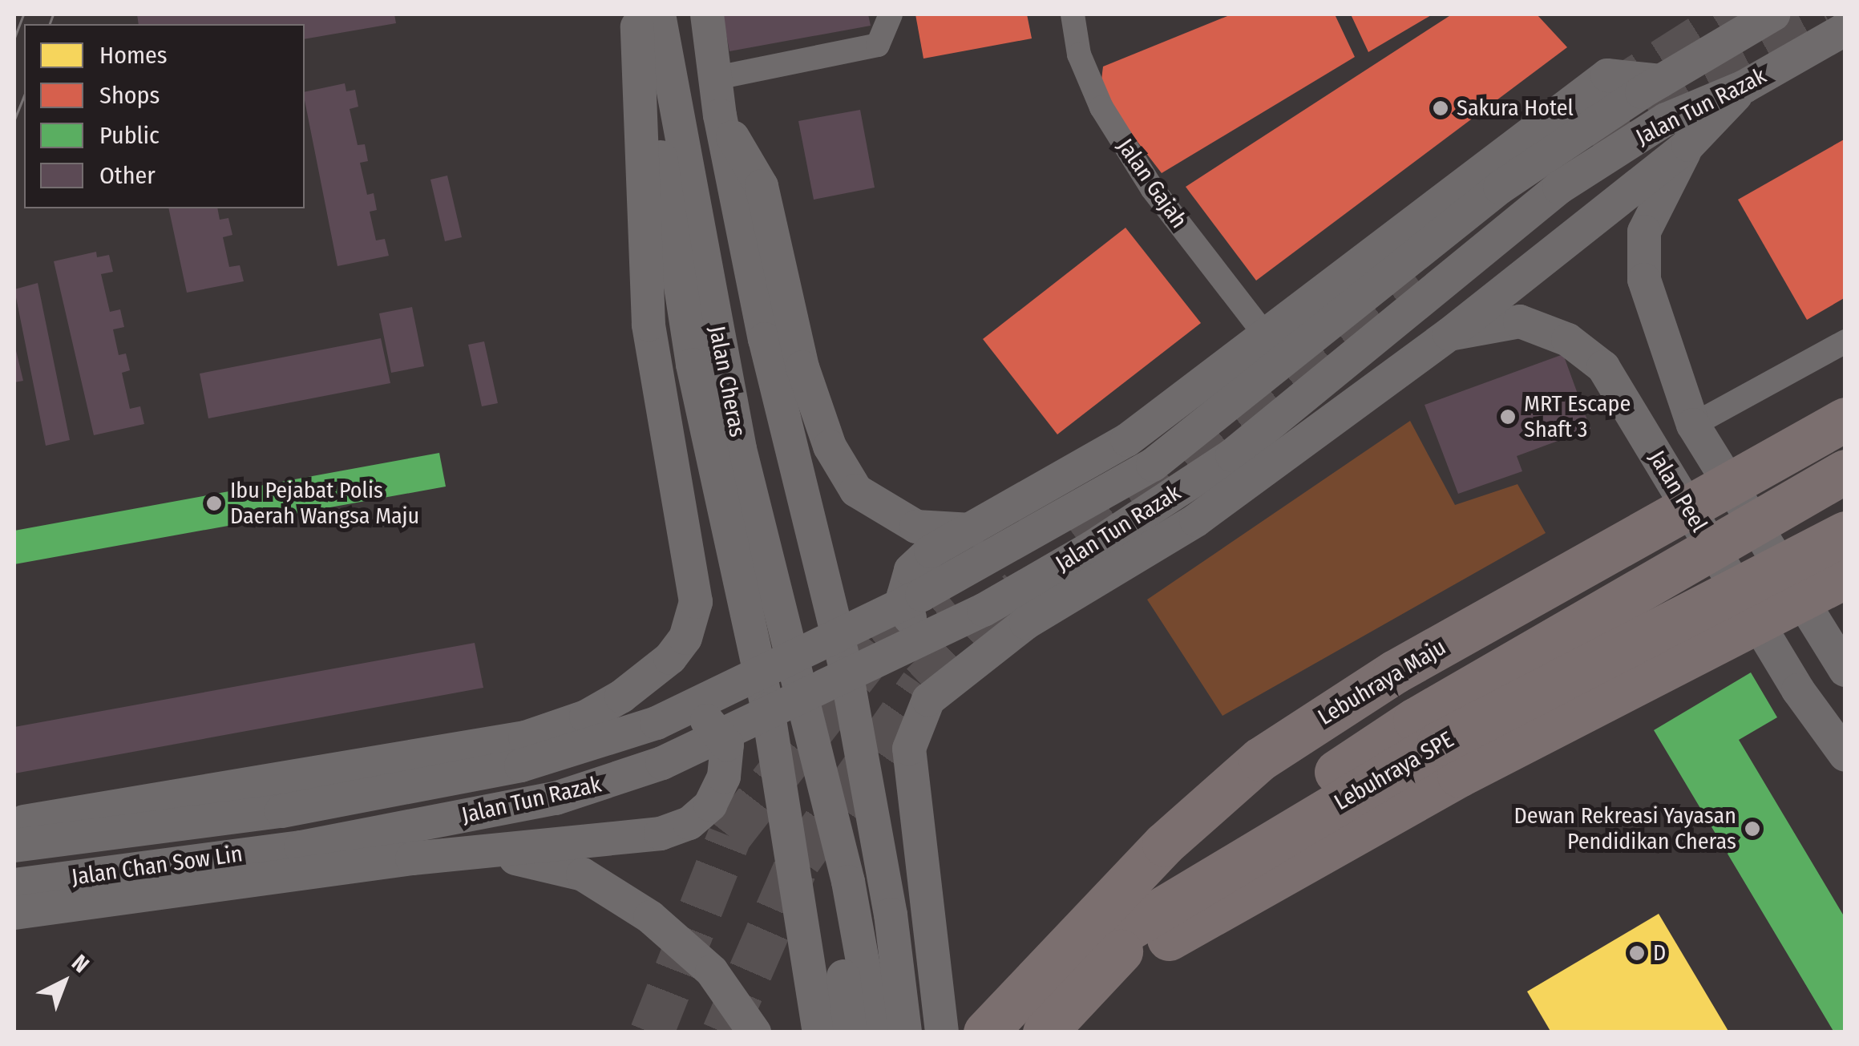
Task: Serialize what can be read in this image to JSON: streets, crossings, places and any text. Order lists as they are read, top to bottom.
{
  "streets": {
    "highway": ["Lebuhraya Maju", "Lebuhraya SPE"],
    "street": [
      "Jalan Tun Razak",
      "Jalan Gajah",
      "Jalan Cheras",
      "Jalan Peel",
      "Jalan Chan Sow Lin"
    ]
  },
  "crossings": [
    ["Jalan Tun Razak", "Jalan Chan Sow Lin"]
  ],
  "places": [
    "Sakura Hotel",
    "MRT Escape Shaft 3",
    "Ibu Pejabat Polis Daerah Wangsa Maju",
    "Dewan Rekreasi Yayasan Pendidikan Cheras",
    "D"
  ],
  "legend": [
    "Homes",
    "Shops",
    "Public",
    "Other"
  ],
  "north": "top right"
}
